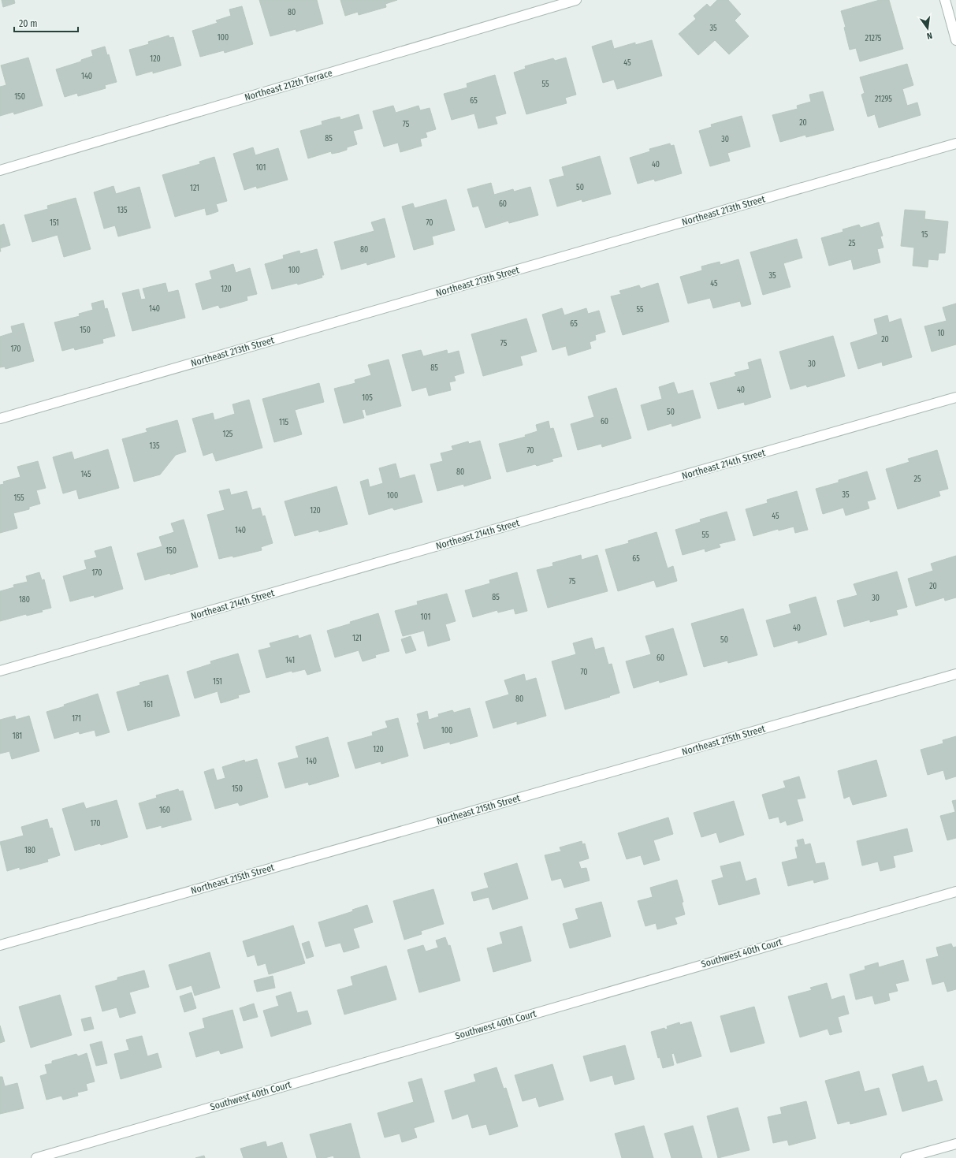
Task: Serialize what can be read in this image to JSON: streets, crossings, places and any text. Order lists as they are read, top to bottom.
{
  "streets": {
    "street": [
      "Northeast 212th Terrace",
      "Northeast 213th Street",
      "Northeast 214th Street",
      "Northeast 215th Street",
      "Southwest 40th Court"
    ]
  },
  "house_numbers": [
    "80",
    "35",
    "100",
    "21275",
    "120",
    "45",
    "140",
    "55",
    "150",
    "21295",
    "65",
    "20",
    "75",
    "85",
    "30",
    "40",
    "101",
    "50",
    "121",
    "60",
    "135",
    "151",
    "70",
    "15",
    "25",
    "80",
    "100",
    "35",
    "45",
    "120",
    "140",
    "55",
    "65",
    "150",
    "10",
    "20",
    "75",
    "170",
    "30",
    "85",
    "40",
    "105",
    "50",
    "60",
    "115",
    "125",
    "135",
    "70",
    "80",
    "145",
    "25",
    "35",
    "100",
    "155",
    "120",
    "45",
    "140",
    "55",
    "150",
    "65",
    "170",
    "75",
    "20",
    "85",
    "30",
    "180",
    "101",
    "40",
    "121",
    "50",
    "60",
    "141",
    "70",
    "151",
    "80",
    "161",
    "171",
    "100",
    "181",
    "120",
    "140",
    "150",
    "160",
    "170",
    "180"
  ],
  "scale_bar": "20 m",
  "north": "bottom"
}
